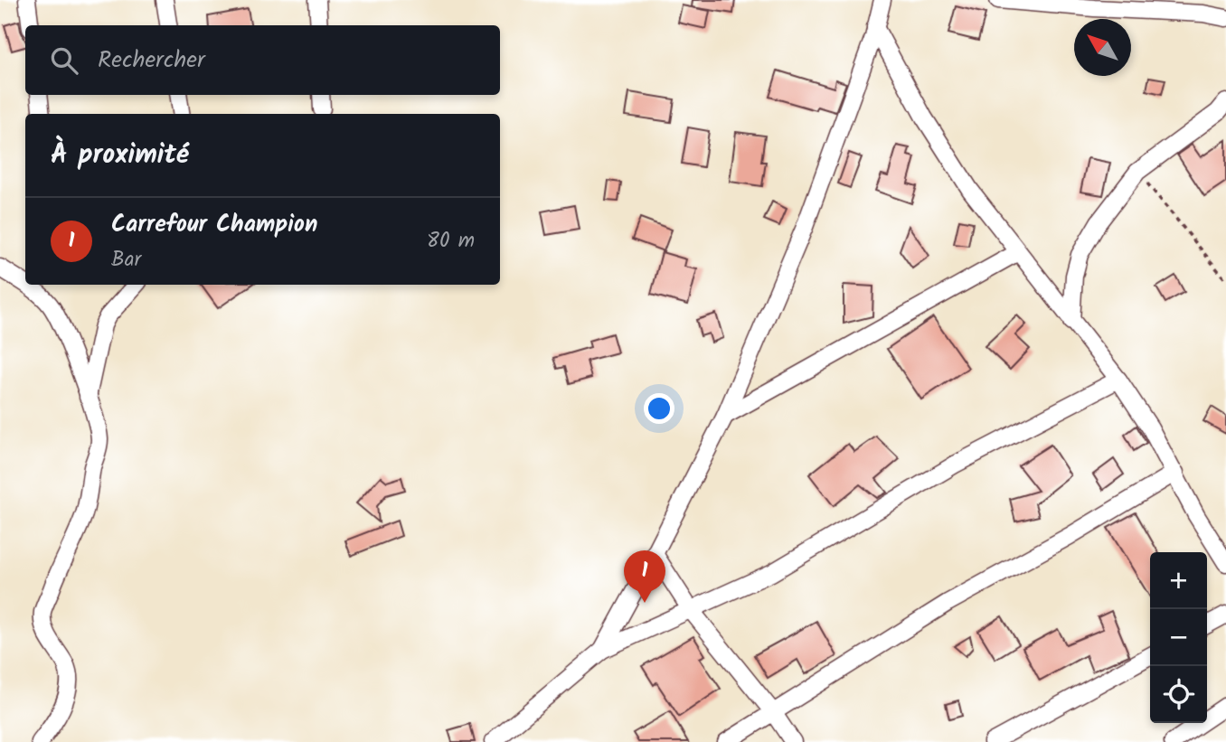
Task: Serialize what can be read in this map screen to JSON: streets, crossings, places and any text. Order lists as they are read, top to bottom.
{
  "north": "top left",
  "page": {
    "search": "Rechercher",
    "heading": "À proximité",
    "list": [
      {
        "mark": "1",
        "name": "Carrefour Champion",
        "note": "Bar",
        "value": "80 m"
      }
    ],
    "pins": "1",
    "map_buttons": ["+", "−"]
  }
}
